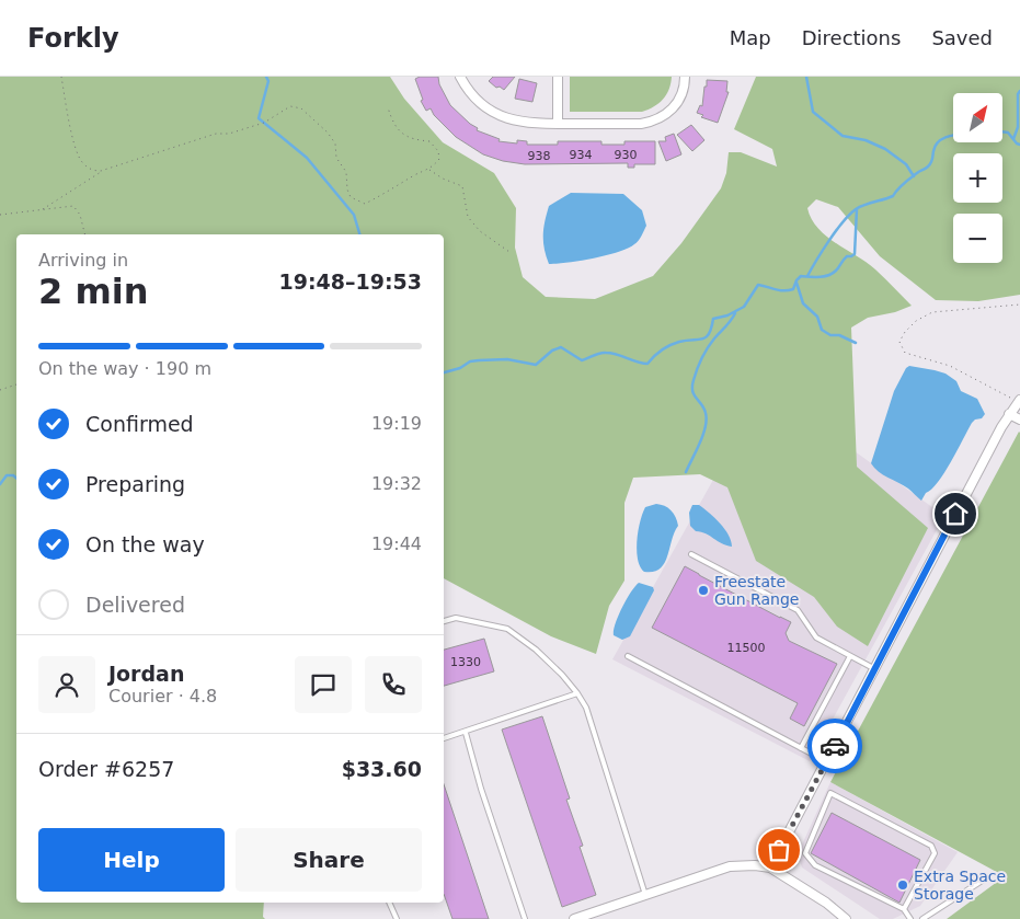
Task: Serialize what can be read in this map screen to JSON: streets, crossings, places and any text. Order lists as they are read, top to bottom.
{
  "places": ["Freestate Gun Range", "Extra Space Storage"],
  "house_numbers": [
    "934",
    "930",
    "938",
    "11500",
    "1330"
  ],
  "north": "top right",
  "page": {
    "header": "Forkly",
    "nav": ["Map", "Directions", "Saved"],
    "map_buttons": ["+", "−"],
    "heading": ["2 min", "Arriving in", "19:48–19:53"],
    "panel": [
      "Jordan",
      "Courier · 4.8",
      "Order #6257",
      "$33.60"
    ],
    "bar": "On the way · 190 m",
    "list": [
      ["Confirmed", "19:19"],
      ["Preparing", "19:32"],
      ["On the way", "19:44"],
      "Delivered"
    ],
    "buttons": ["Help", "Share"]
  }
}
